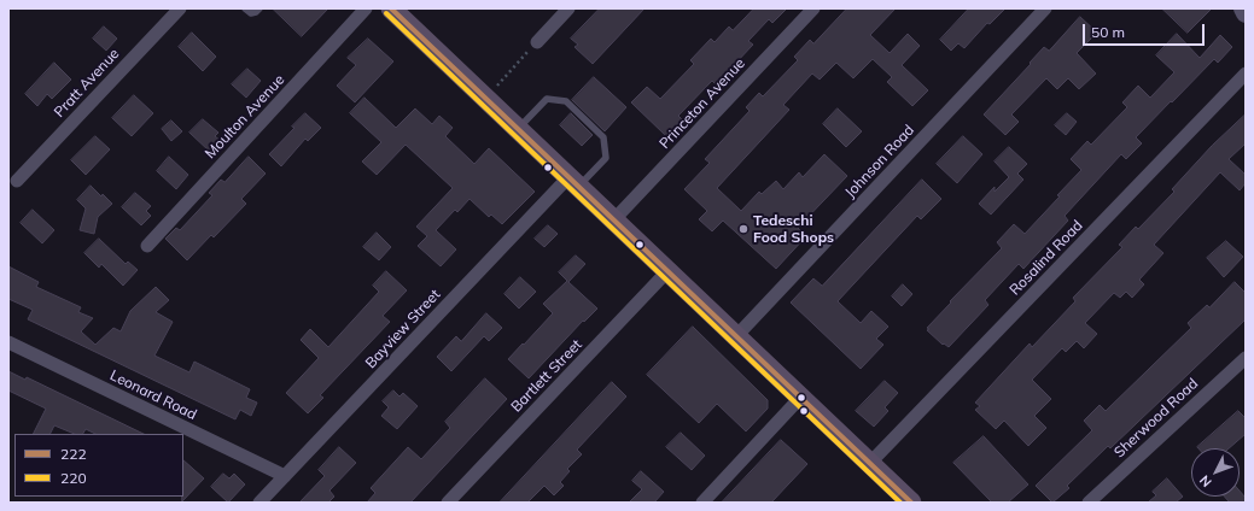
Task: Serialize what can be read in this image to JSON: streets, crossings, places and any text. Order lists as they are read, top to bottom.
{
  "streets": {
    "street": [
      "Pratt Avenue",
      "Princeton Avenue",
      "Moulton Avenue",
      "Johnson Road",
      "Rosalind Road",
      "Bayview Street",
      "Bartlett Street",
      "Leonard Road",
      "Sherwood Road"
    ]
  },
  "crossings": [
    ["Bayview Street", "Leonard Road"]
  ],
  "places": ["Tedeschi Food Shops"],
  "lines": ["transit line 222", "transit line 220"],
  "legend": ["222", "220"],
  "scale_bar": "50 m",
  "north": "bottom left"
}
